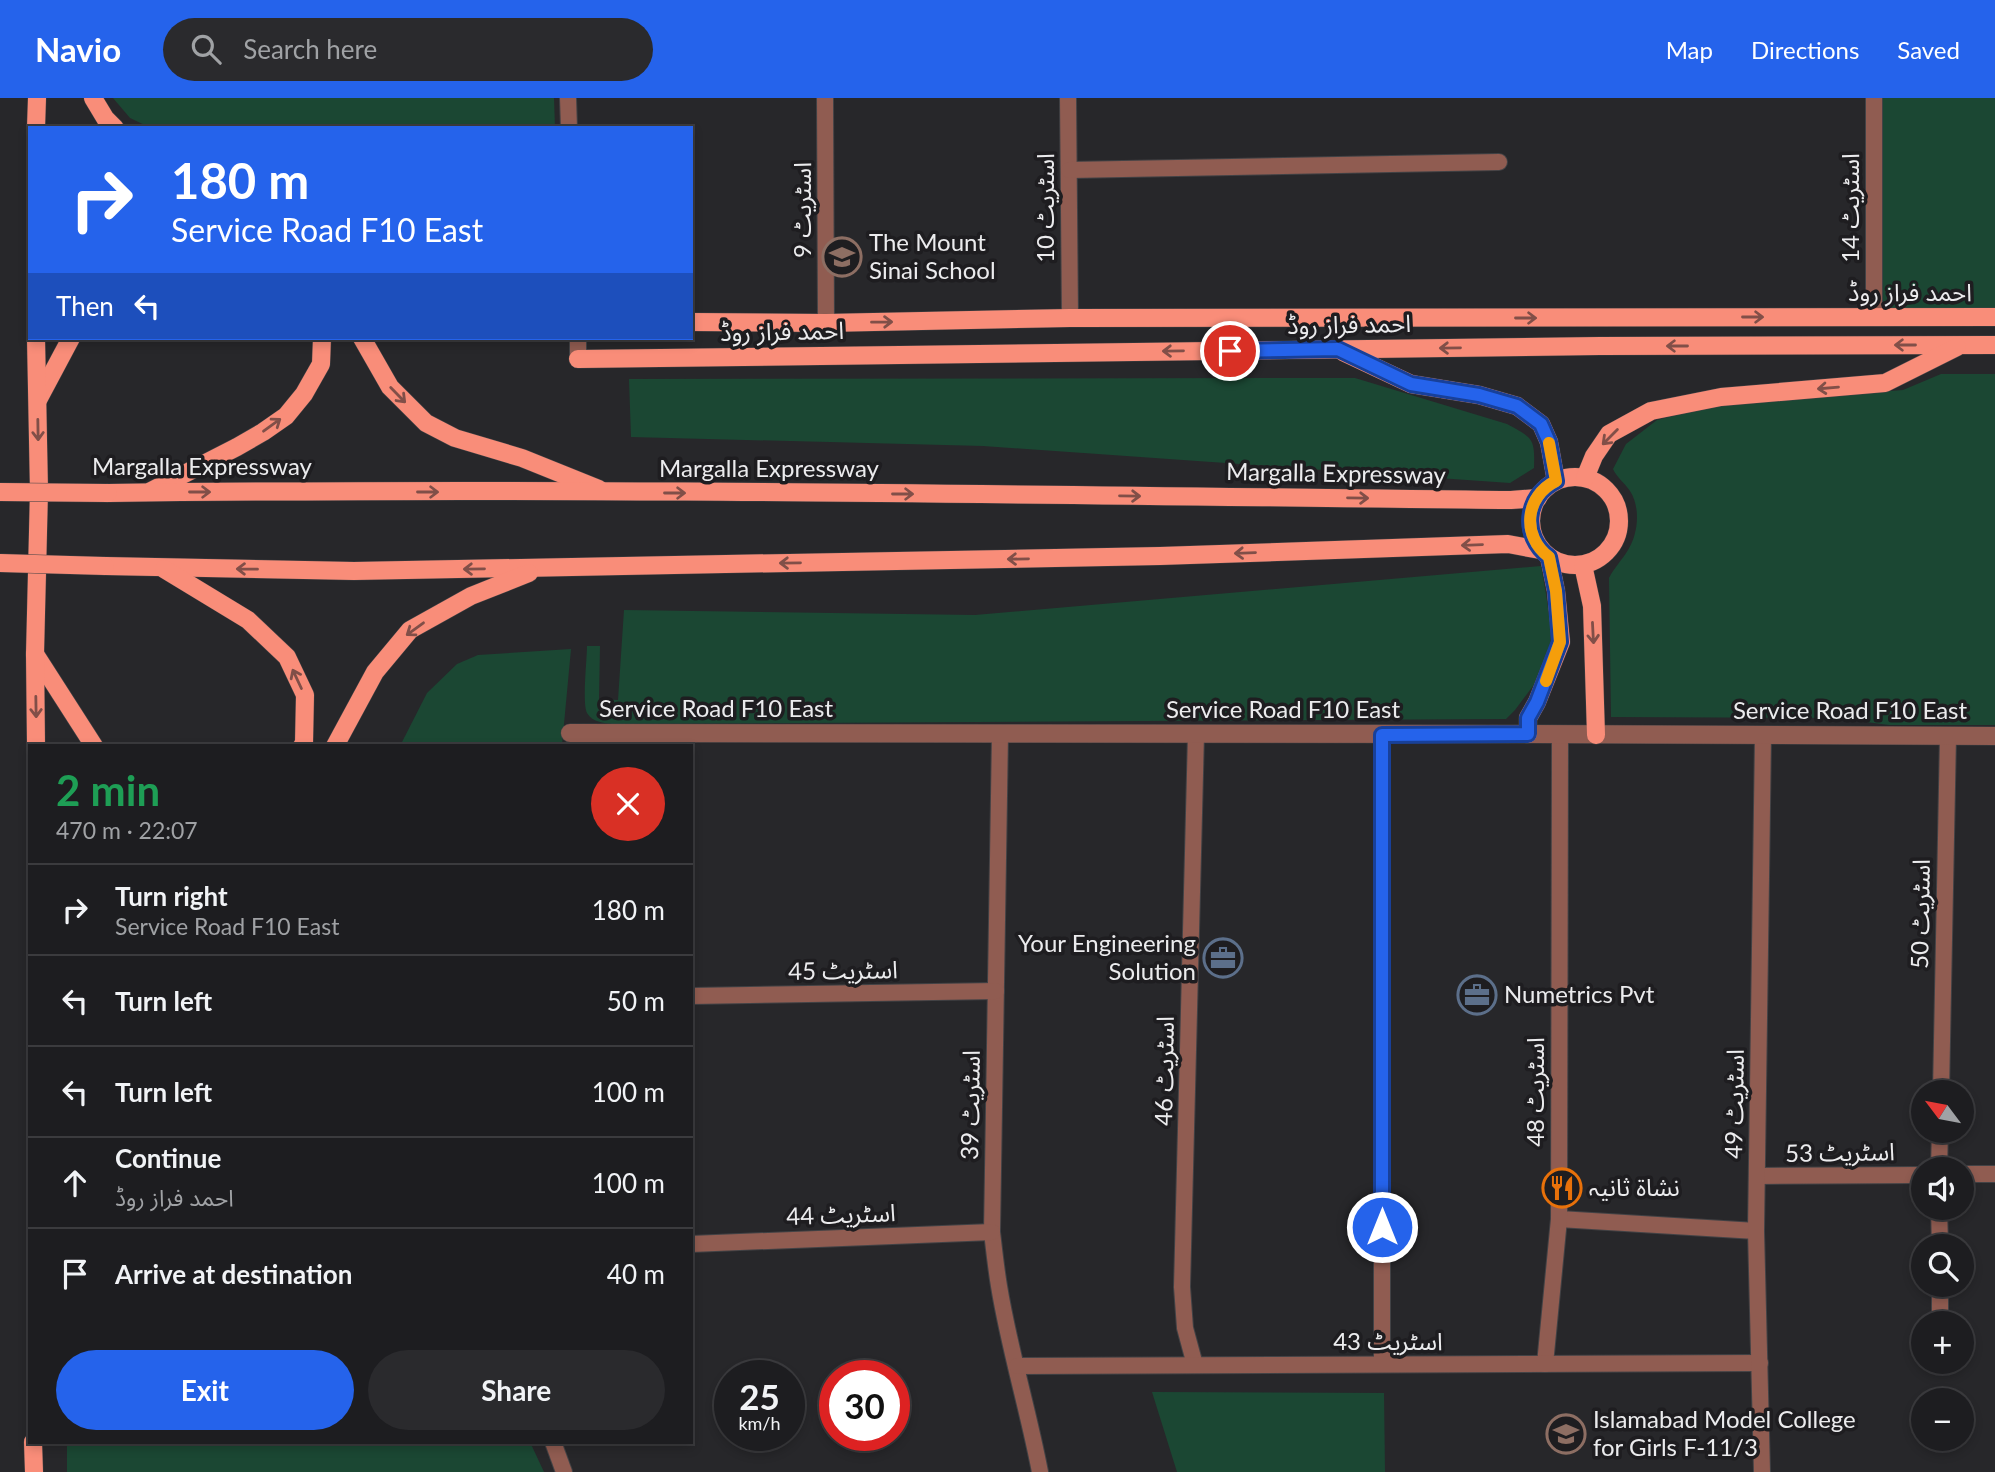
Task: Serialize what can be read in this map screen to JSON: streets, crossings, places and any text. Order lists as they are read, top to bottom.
{
  "streets": {
    "main road": ["احمد فراز روڈ", "Margalla Expressway"],
    "street": [
      "اسٹریٹ 10",
      "اسٹریٹ 14",
      "اسٹریٹ 9",
      "Service Road F10 East",
      "اسٹریٹ 50",
      "اسٹریٹ 45",
      "اسٹریٹ 46",
      "اسٹریٹ 48",
      "اسٹریٹ 49",
      "اسٹریٹ 39",
      "اسٹریٹ 53",
      "اسٹریٹ 44",
      "اسٹریٹ 43"
    ]
  },
  "crossings": [
    ["اسٹریٹ 10", "احمد فراز روڈ"],
    ["اسٹریٹ 14", "احمد فراز روڈ"],
    ["اسٹریٹ 9", "احمد فراز روڈ"],
    ["Service Road F10 East", "اسٹریٹ 50"],
    ["Service Road F10 East", "اسٹریٹ 46"],
    ["Service Road F10 East", "اسٹریٹ 48"],
    ["Service Road F10 East", "اسٹریٹ 49"],
    ["Service Road F10 East", "اسٹریٹ 39"],
    ["اسٹریٹ 45", "اسٹریٹ 39"],
    ["اسٹریٹ 46", "اسٹریٹ 43"],
    ["اسٹریٹ 48", "اسٹریٹ 43"],
    ["اسٹریٹ 49", "اسٹریٹ 53"],
    ["اسٹریٹ 49", "اسٹریٹ 43"],
    ["اسٹریٹ 39", "اسٹریٹ 44"],
    ["اسٹریٹ 39", "اسٹریٹ 43"]
  ],
  "places": {
    "school or university": ["The Mount Sinai School", "Islamabad Model College for Girls F-11/3"],
    "office": ["Your Engineering Solution", "Numetrics Pvt"],
    "restaurant": ["نشاۃ ثانیہ"]
  },
  "north": "top left",
  "page": {
    "header": "Navio",
    "search": "Search here",
    "nav": ["Map", "Directions", "Saved"],
    "turn": ["180 m", "Service Road F10 East"],
    "then": "Then",
    "heading": ["2 min", "470 m · 22:07"],
    "list": [
      {
        "name": "Turn right",
        "note": "Service Road F10 East",
        "value": "180 m"
      },
      {
        "name": "Turn left",
        "value": "50 m"
      },
      {
        "name": "Turn left",
        "value": "100 m"
      },
      {
        "name": "Continue",
        "note": "احمد فراز روڈ",
        "value": "100 m"
      },
      {
        "name": "Arrive at destination",
        "value": "40 m"
      }
    ],
    "map_buttons": ["+", "−"],
    "buttons": ["Exit", "Share"],
    "speed": "25 km/h",
    "limit": "30"
  }
}
